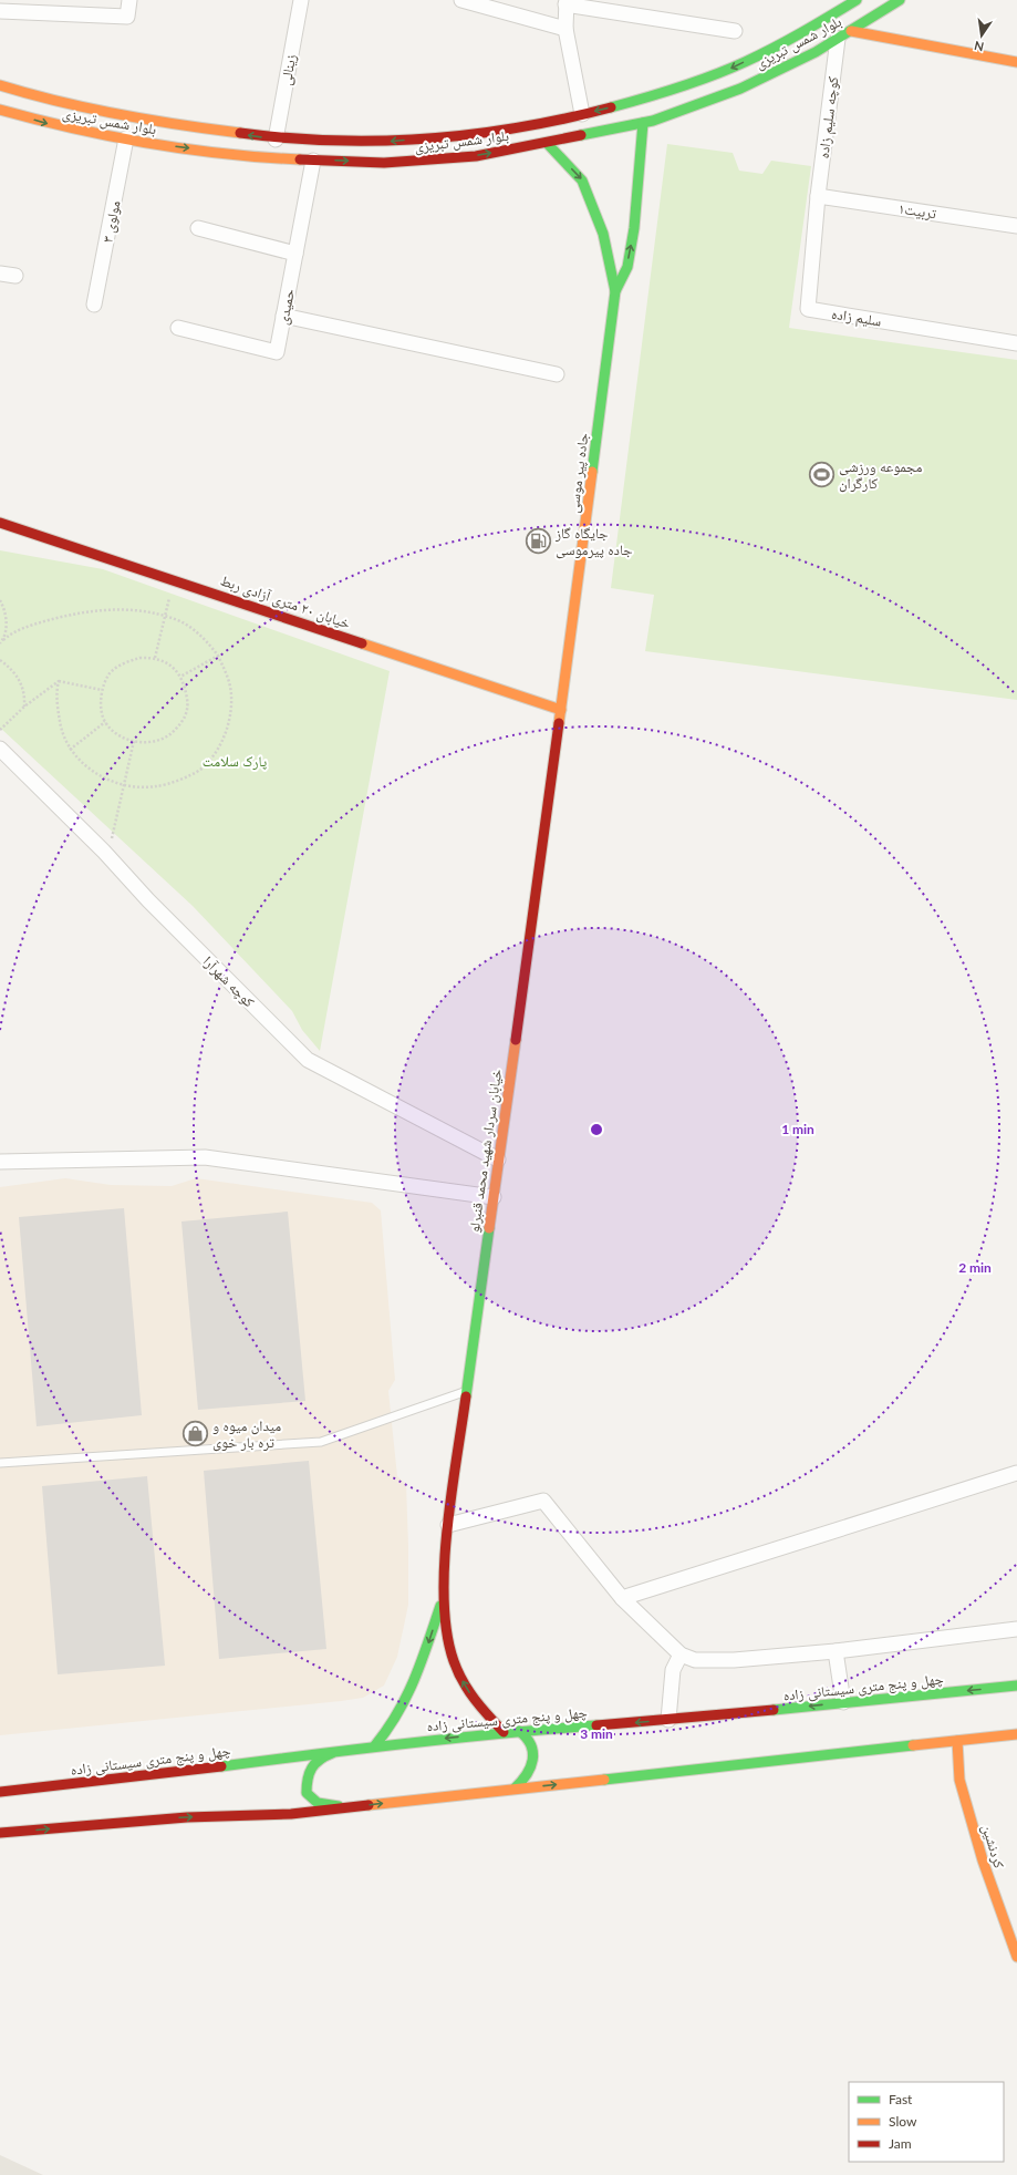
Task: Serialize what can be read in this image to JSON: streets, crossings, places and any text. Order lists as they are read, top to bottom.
{
  "streets": {
    "main road": [
      "بلوار شمس تبریزی",
      "جاده پیر موسی",
      "خیابان ۲۰ متری آزادی ربط",
      "خیابان سردار شهید محمد قنبرلو",
      "چهل و پنج متری سیستانی زاده",
      "کردنشین"
    ],
    "street": [
      "زینالی",
      "کوچه سلیم زاده",
      "تربیت۱",
      "مولوی ۳",
      "حمیدی",
      "سلیم زاده",
      "کوچه شهرآرا"
    ]
  },
  "crossings": [
    ["بلوار شمس تبریزی", "زینالی"],
    ["بلوار شمس تبریزی", "کوچه سلیم زاده"],
    ["بلوار شمس تبریزی", "مولوی ۳"],
    ["بلوار شمس تبریزی", "حمیدی"],
    ["کوچه سلیم زاده", "تربیت۱"],
    ["کوچه سلیم زاده", "سلیم زاده"],
    ["تربیت۱", "سلیم زاده"],
    ["جاده پیر موسی", "خیابان ۲۰ متری آزادی ربط"],
    ["جاده پیر موسی", "خیابان سردار شهید محمد قنبرلو"],
    ["خیابان ۲۰ متری آزادی ربط", "خیابان سردار شهید محمد قنبرلو"],
    ["کوچه شهرآرا", "خیابان سردار شهید محمد قنبرلو"]
  ],
  "parks": ["پارک سلامت"],
  "places": {
    "sports": ["مجموعه ورزشی کارگران"],
    "fuel station": ["جایگاه گاز جاده پیرموسی"],
    "shop": ["میدان میوه و تره بار خوی"]
  },
  "legend": ["Fast", "Slow", "Jam"],
  "north": "bottom",
  "rings": ["1 min", "2 min", "3 min"]
}
